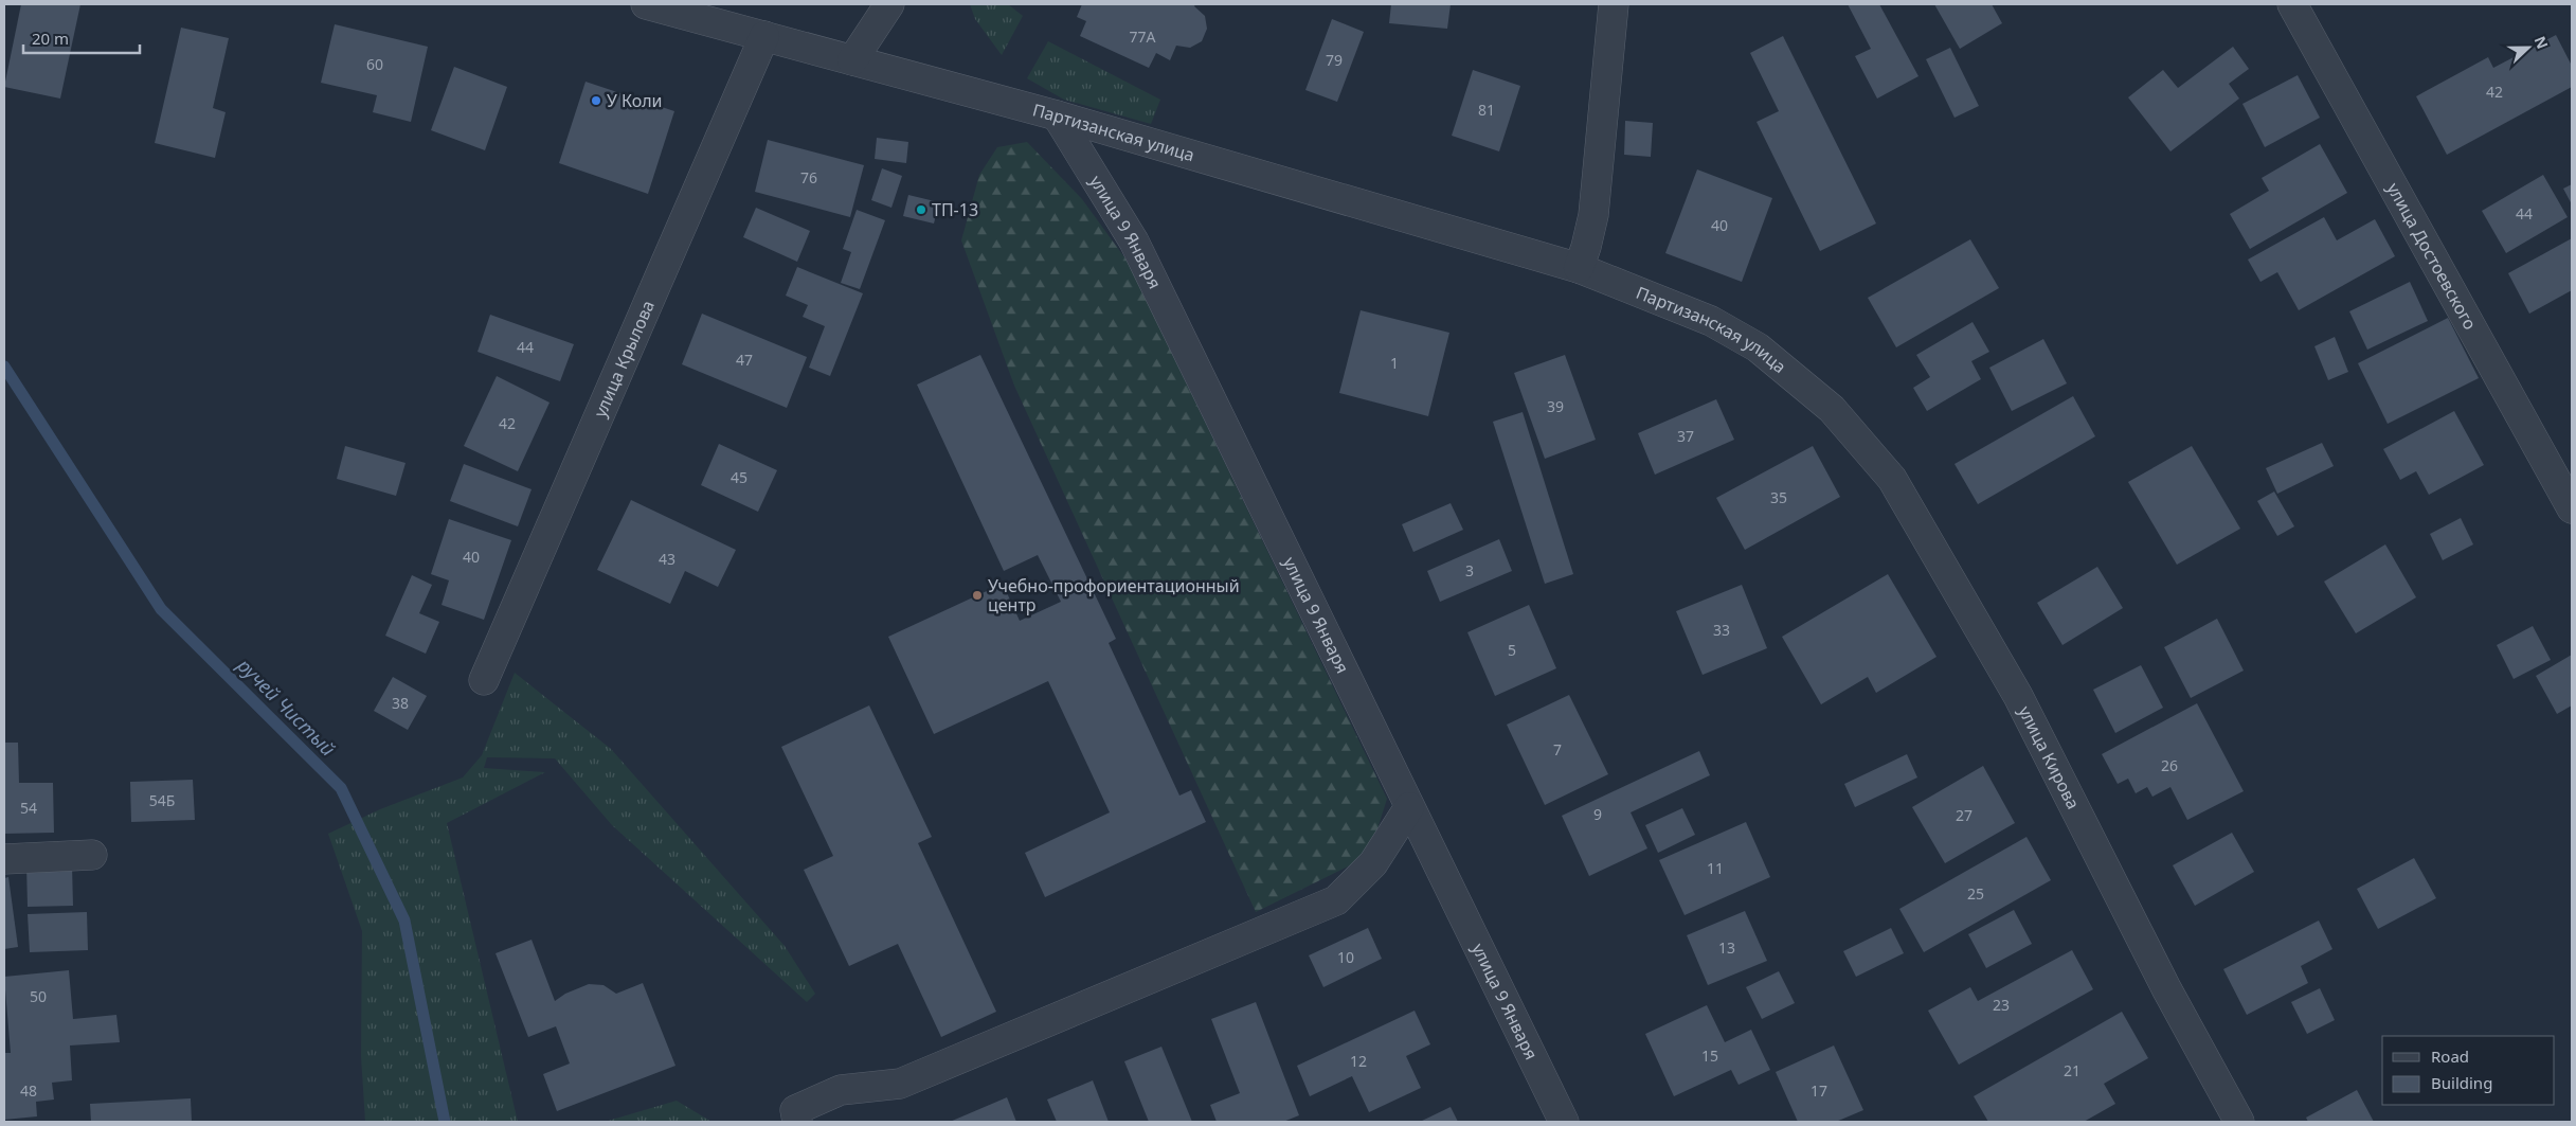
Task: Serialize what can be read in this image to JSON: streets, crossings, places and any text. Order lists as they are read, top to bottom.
{
  "streets": {
    "street": [
      "Партизанская улица",
      "улица 9 Января",
      "улица Достоевского",
      "улица Крылова",
      "улица Кирова"
    ]
  },
  "crossings": [
    ["Партизанская улица", "улица 9 Января"],
    ["Партизанская улица", "улица Крылова"],
    ["Партизанская улица", "улица Кирова"]
  ],
  "water": ["ручей Чистый"],
  "places": ["У Коли", "ТП-13", "Учебно-профориентационный центр"],
  "house_numbers": [
    "77А",
    "79",
    "60",
    "42",
    "81",
    "76",
    "44",
    "40",
    "44",
    "47",
    "1",
    "39",
    "42",
    "37",
    "45",
    "35",
    "40",
    "43",
    "3",
    "33",
    "5",
    "38",
    "7",
    "26",
    "54Б",
    "54",
    "9",
    "27",
    "11",
    "25",
    "13",
    "10",
    "50",
    "23",
    "15",
    "12",
    "21",
    "48",
    "17"
  ],
  "legend": ["Road", "Building"],
  "scale_bar": "20 m",
  "north": "right"
}
